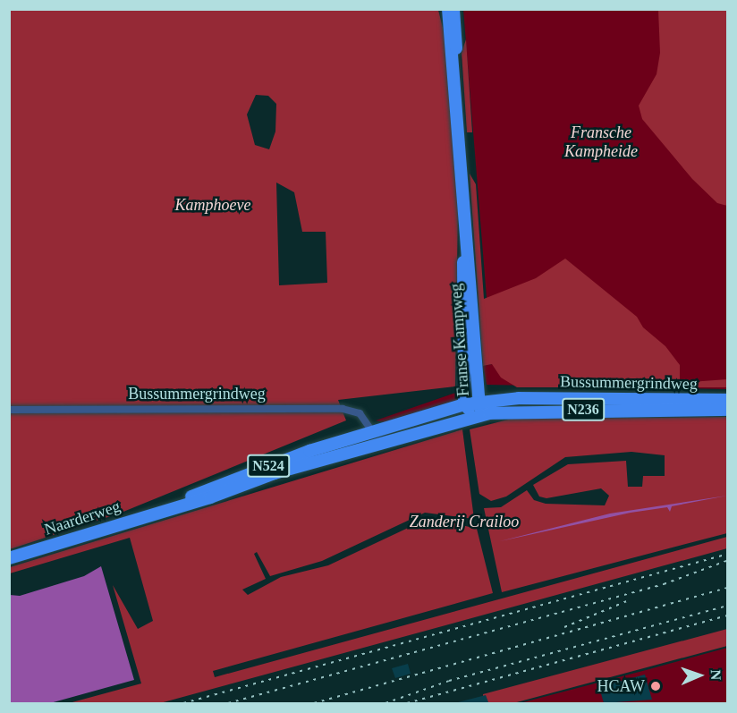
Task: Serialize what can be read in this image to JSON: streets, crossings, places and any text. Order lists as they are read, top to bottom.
{
  "streets": {
    "main road": [
      "Franse Kampweg",
      "Bussummergrindweg",
      "N236",
      "N524",
      "Naarderweg"
    ]
  },
  "crossings": [
    ["Franse Kampweg", "Bussummergrindweg"],
    ["Bussummergrindweg", "Naarderweg"]
  ],
  "parks": ["Fransche Kampheide", "Kamphoeve", "Zanderij Crailoo"],
  "places": ["HCAW"],
  "north": "right"
}
